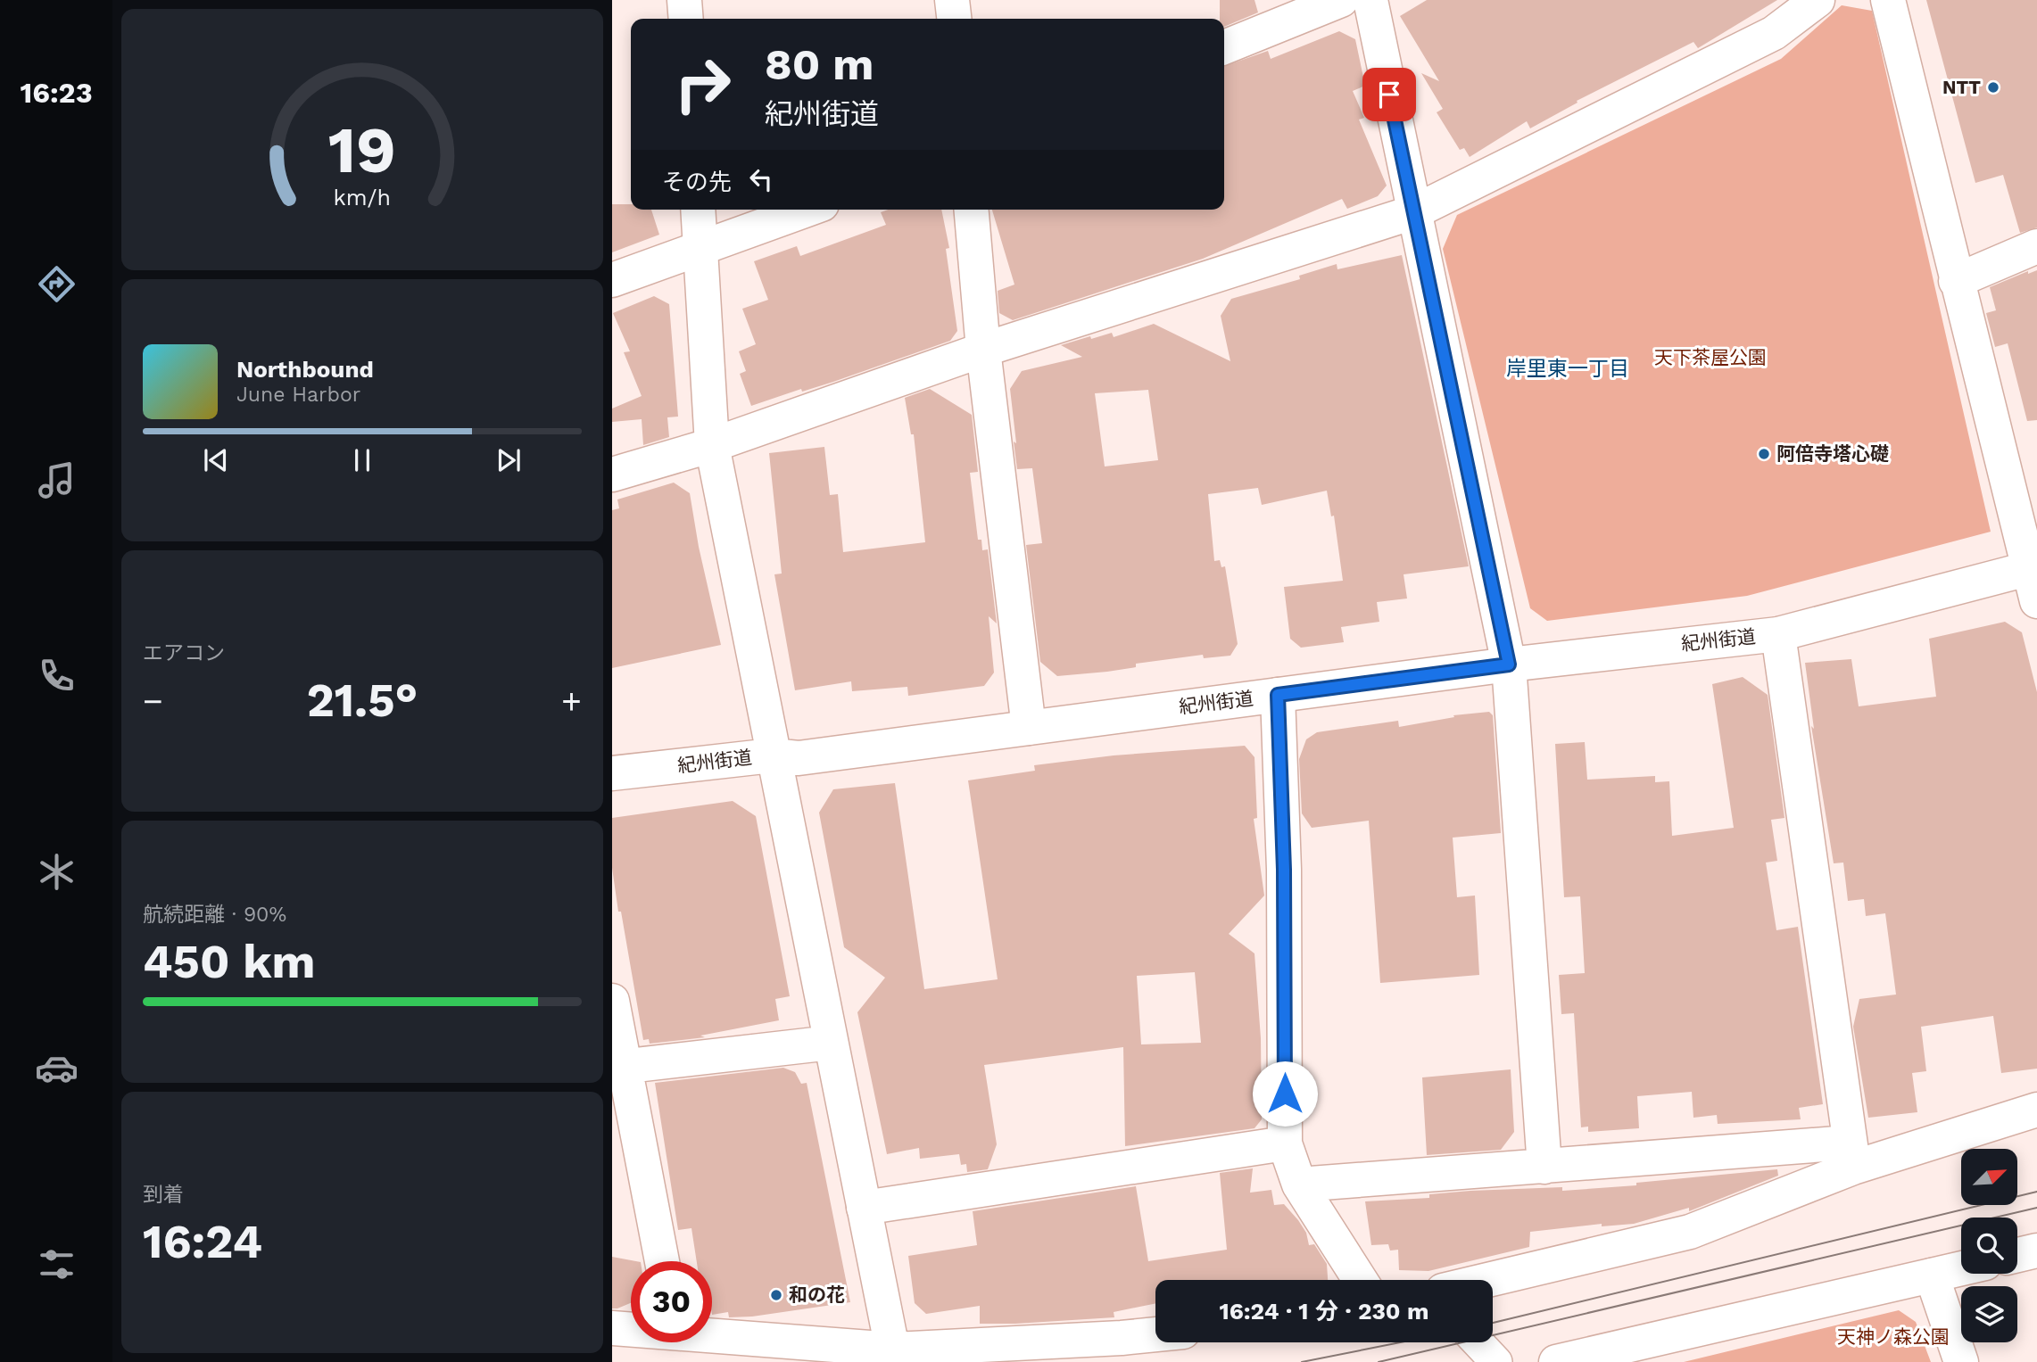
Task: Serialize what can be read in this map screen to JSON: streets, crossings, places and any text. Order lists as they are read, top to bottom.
{
  "streets": {
    "street": ["紀州街道"]
  },
  "districts": ["岸里東一丁目"],
  "parks": ["天下茶屋公園", "天神ノ森公園"],
  "places": ["NTT", "阿倍寺塔心礎", "和の花"],
  "north": "top right",
  "page": {
    "tabs": "16:23",
    "turn": ["80 m", "紀州街道"],
    "then": "その先",
    "song": ["Northbound", "June Harbor"],
    "tile": [
      "エアコン",
      ["航続距離 · 90%", "450 km"],
      ["到着", "16:24"]
    ],
    "heat": ["−", "21.5°", "+"],
    "limit": "30",
    "trip": "16:24 · 1 分 · 230 m",
    "gauge": ["19", "km/h"]
  }
}
